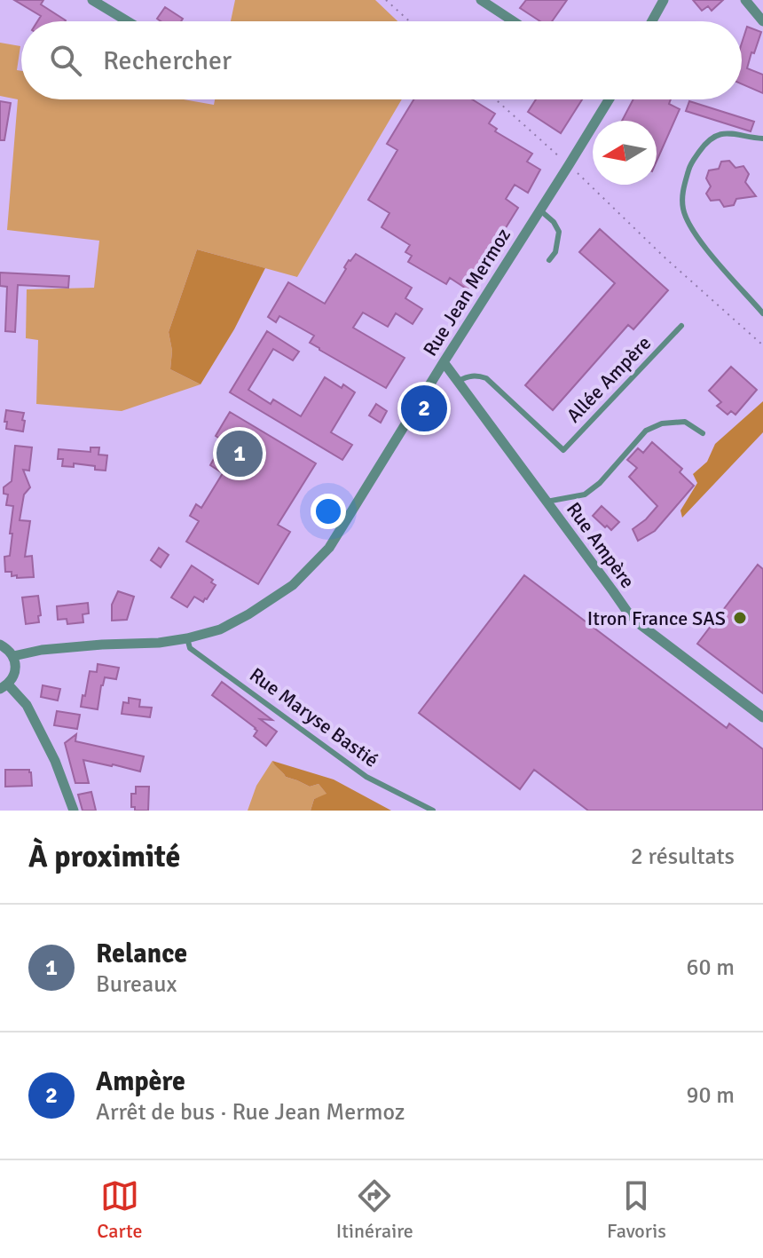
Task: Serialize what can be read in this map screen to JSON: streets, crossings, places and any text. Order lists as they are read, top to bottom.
{
  "streets": {
    "street": ["Rue Jean Mermoz", "Rue Ampère"],
    "lane": ["Allée Ampère", "Rue Maryse Bastié"]
  },
  "crossings": [
    ["Rue Jean Mermoz", "Rue Ampère"],
    ["Rue Jean Mermoz", "Rue Maryse Bastié"],
    ["Allée Ampère", "Rue Ampère"]
  ],
  "places": ["Itron France SAS"],
  "north": "left",
  "page": {
    "search": "Rechercher",
    "pins": ["2", "1"],
    "heading": ["À proximité", "2 résultats"],
    "list": [
      {
        "mark": "1",
        "name": "Relance",
        "note": "Bureaux",
        "value": "60 m"
      },
      {
        "mark": "2",
        "name": "Ampère",
        "note": "Arrêt de bus · Rue Jean Mermoz",
        "value": "90 m"
      }
    ],
    "nav": ["Carte", "Itinéraire", "Favoris"]
  }
}
